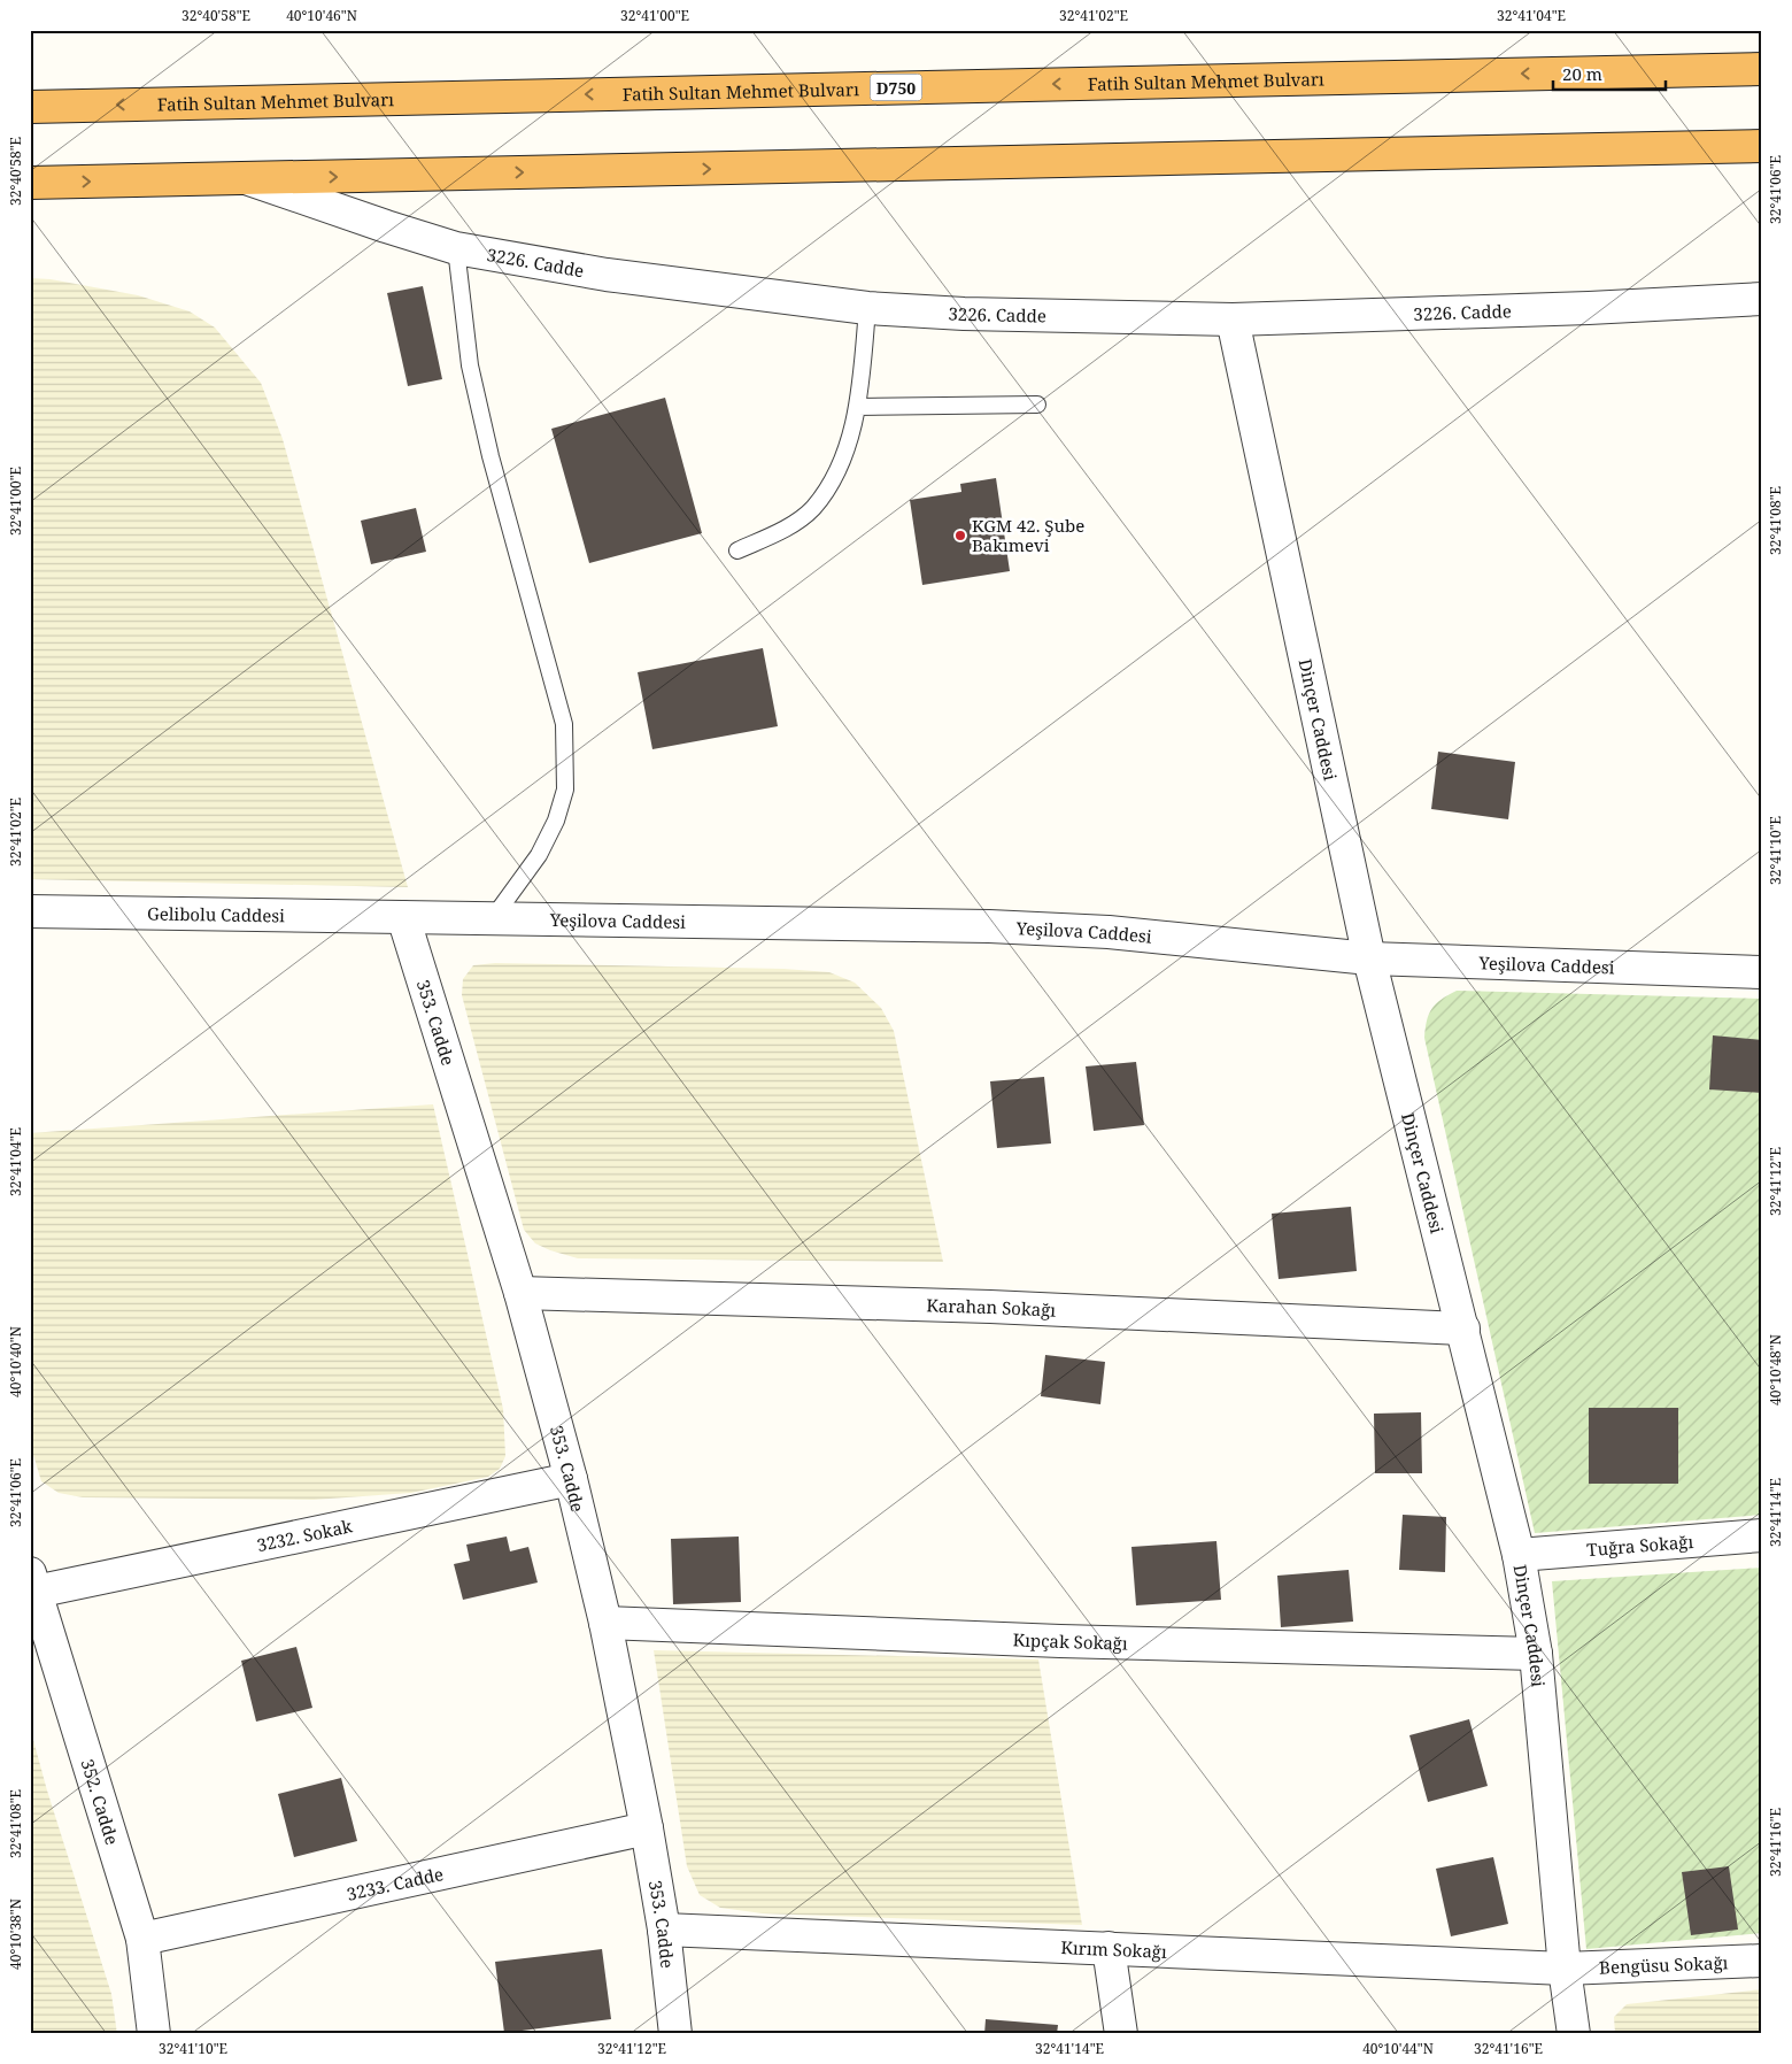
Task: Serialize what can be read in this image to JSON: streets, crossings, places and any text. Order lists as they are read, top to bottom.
{
  "streets": {
    "highway": ["Fatih Sultan Mehmet Bulvarı", "D750"],
    "street": [
      "3226. Cadde",
      "Dinçer Caddesi",
      "Gelibolu Caddesi",
      "Yeşilova Caddesi",
      "353. Cadde",
      "Karahan Sokağı",
      "3232. Sokak",
      "Tuğra Sokağı",
      "Kıpçak Sokağı",
      "352. Cadde",
      "3233. Cadde",
      "Kırım Sokağı",
      "Bengüsu Sokağı"
    ]
  },
  "crossings": [
    ["3226. Cadde", "Dinçer Caddesi"],
    ["Dinçer Caddesi", "Yeşilova Caddesi"],
    ["Dinçer Caddesi", "Karahan Sokağı"],
    ["Dinçer Caddesi", "Tuğra Sokağı"],
    ["Dinçer Caddesi", "Kıpçak Sokağı"],
    ["Dinçer Caddesi", "Kırım Sokağı"],
    ["Dinçer Caddesi", "Bengüsu Sokağı"],
    ["Gelibolu Caddesi", "Yeşilova Caddesi"],
    ["Gelibolu Caddesi", "353. Cadde"],
    ["Yeşilova Caddesi", "353. Cadde"],
    ["353. Cadde", "Karahan Sokağı"],
    ["353. Cadde", "3232. Sokak"],
    ["353. Cadde", "Kıpçak Sokağı"],
    ["353. Cadde", "3233. Cadde"],
    ["353. Cadde", "Kırım Sokağı"],
    ["3232. Sokak", "352. Cadde"],
    ["352. Cadde", "3233. Cadde"],
    ["Kırım Sokağı", "Bengüsu Sokağı"]
  ],
  "places": ["KGM 42. Şube Bakımevi"],
  "scale_bar": "20 m",
  "coordinates": [
    "32°40'58\"E",
    "40°10'46\"N",
    "32°41'00\"E",
    "32°41'02\"E",
    "32°41'04\"E",
    "32°41'06\"E",
    "32°41'08\"E",
    "32°41'10\"E",
    "32°41'12\"E",
    "40°10'40\"N",
    "40°10'48\"N",
    "32°41'14\"E",
    "32°41'16\"E",
    "40°10'38\"N",
    "40°10'44\"N"
  ]
}
